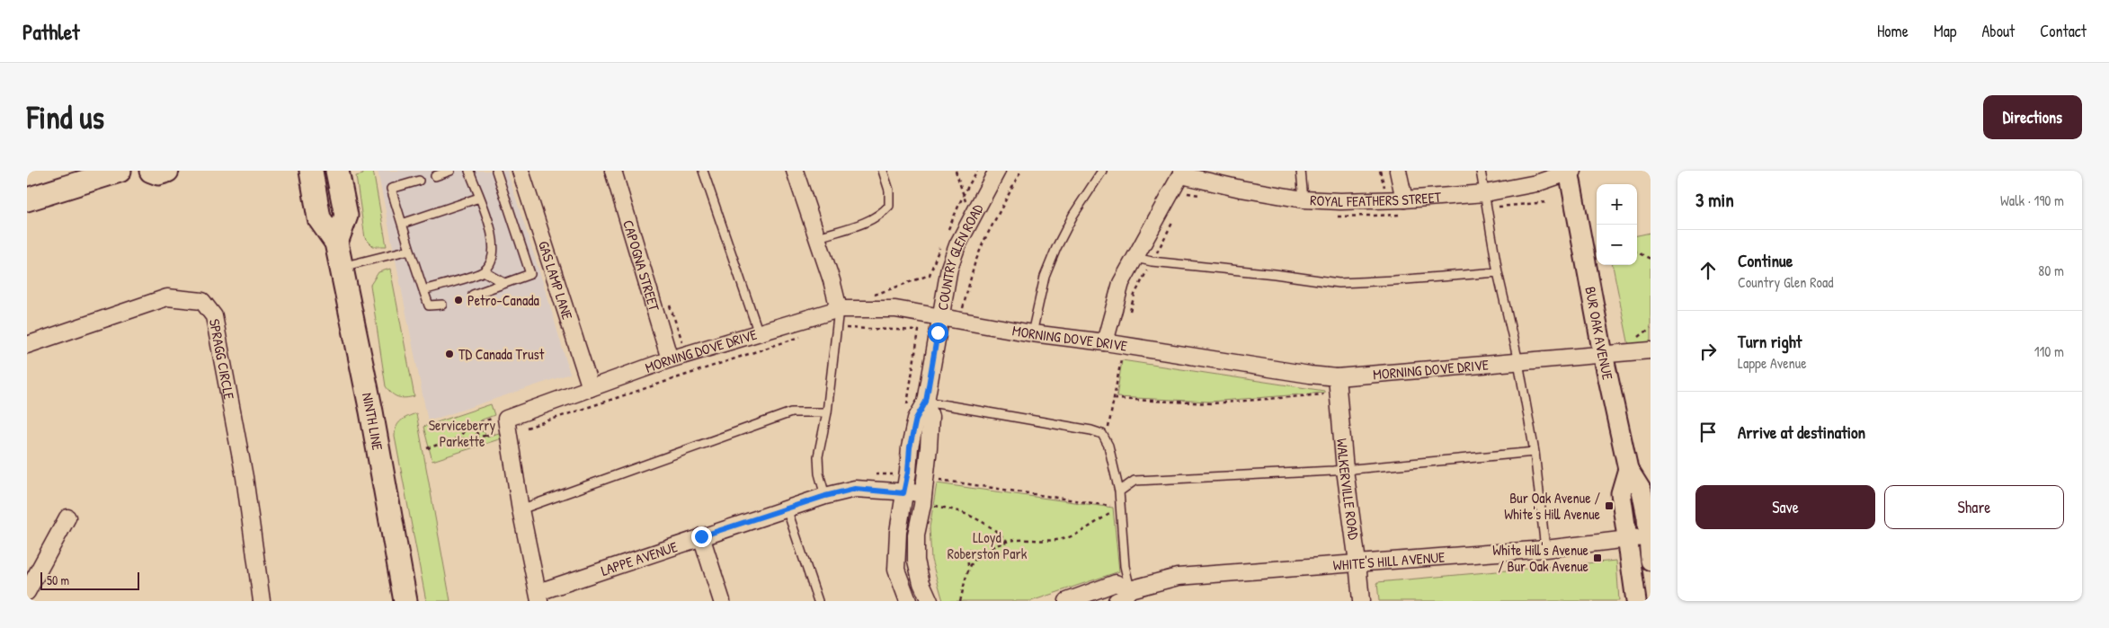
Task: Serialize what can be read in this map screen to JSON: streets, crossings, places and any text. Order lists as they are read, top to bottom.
{
  "streets": {
    "main road": ["NINTH LINE"],
    "street": [
      "ROYAL FEATHERS STREET",
      "COUNTRY GLEN ROAD",
      "CAPOGNA STREET",
      "GAS LAMP LANE",
      "BUR OAK AVENUE",
      "MORNING DOVE DRIVE",
      "SPRAGG CIRCLE",
      "WALKERVILLE ROAD",
      "LAPPE AVENUE",
      "WHITE'S HILL AVENUE"
    ]
  },
  "crossings": [
    ["ROYAL FEATHERS STREET", "BUR OAK AVENUE"],
    ["COUNTRY GLEN ROAD", "MORNING DOVE DRIVE"],
    ["COUNTRY GLEN ROAD", "LAPPE AVENUE"],
    ["CAPOGNA STREET", "MORNING DOVE DRIVE"],
    ["GAS LAMP LANE", "MORNING DOVE DRIVE"],
    ["BUR OAK AVENUE", "MORNING DOVE DRIVE"],
    ["BUR OAK AVENUE", "WHITE'S HILL AVENUE"],
    ["MORNING DOVE DRIVE", "WALKERVILLE ROAD"],
    ["WALKERVILLE ROAD", "WHITE'S HILL AVENUE"]
  ],
  "parks": ["Serviceberry Parkette", "LLoyd Roberston Park"],
  "places": {
    "other": ["Petro-Canada", "TD Canada Trust"],
    "transit": ["Bur Oak Avenue / White's Hill Avenue", "White Hill's Avenue / Bur Oak Avenue"]
  },
  "scale_bar": "50 m",
  "page": {
    "header": "Pathlet",
    "nav": [
      "Home",
      "Map",
      "About",
      "Contact"
    ],
    "buttons": [
      "Directions",
      ["Save", "Share"]
    ],
    "title": "Find us",
    "heading": ["3 min", "Walk · 190 m"],
    "map_buttons": ["+", "−"],
    "list": [
      ["Continue", "Country Glen Road", "80 m"],
      ["Turn right", "Lappe Avenue", "110 m"],
      "Arrive at destination"
    ],
    "scale": "50 m"
  }
}
